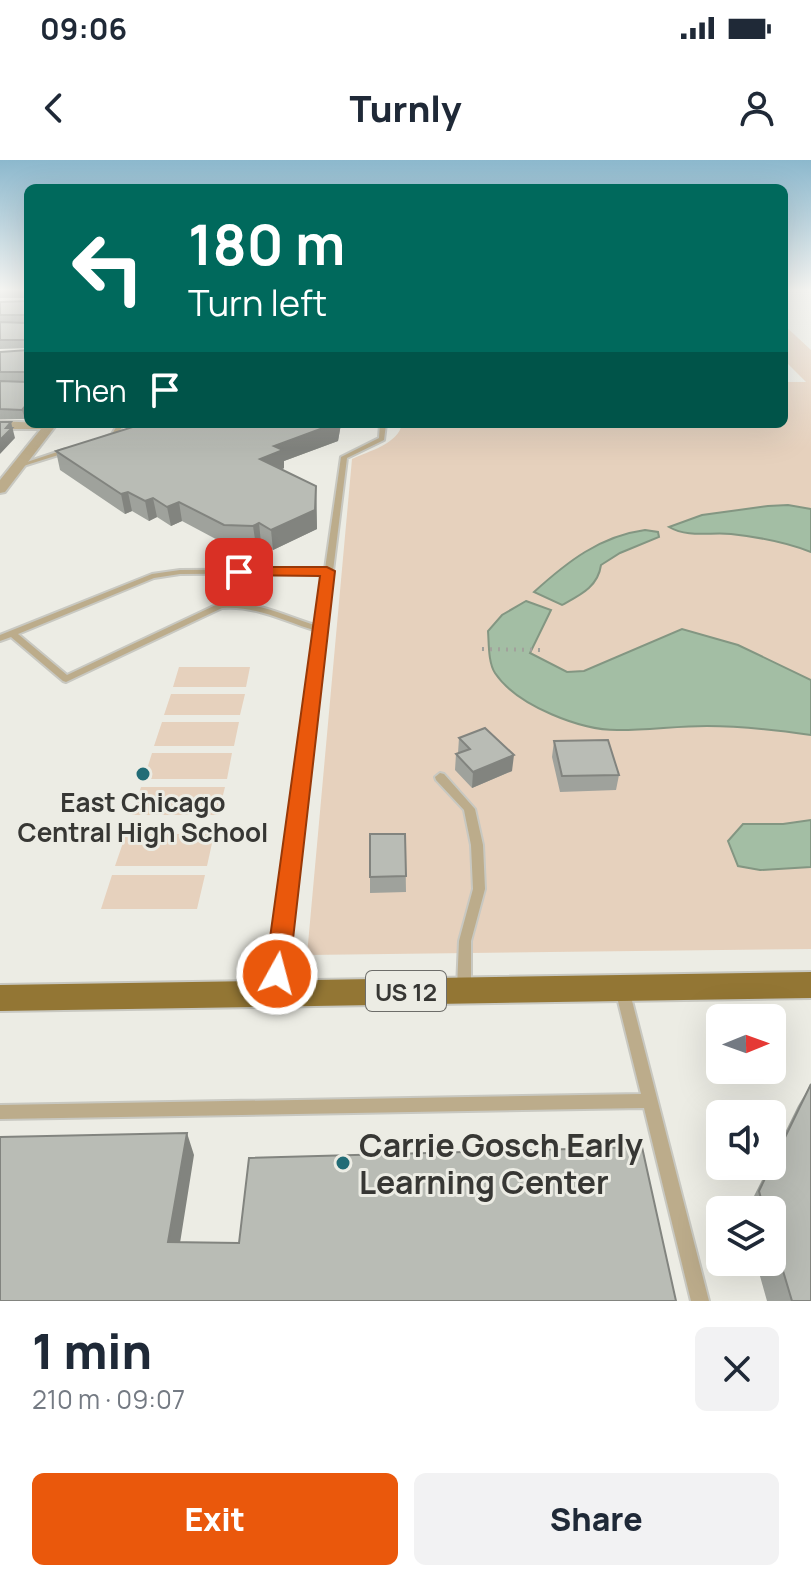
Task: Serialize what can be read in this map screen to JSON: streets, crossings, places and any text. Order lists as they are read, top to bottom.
{
  "streets": {
    "main road": ["US 12"]
  },
  "places": ["East Chicago Central High School", "Carrie Gosch Early Learning Center"],
  "north": "right",
  "page": {
    "status": "09:06",
    "header": "Turnly",
    "turn": ["180 m", "Turn left"],
    "then": "Then",
    "heading": ["1 min", "210 m · 09:07"],
    "buttons": ["Exit", "Share"]
  }
}
